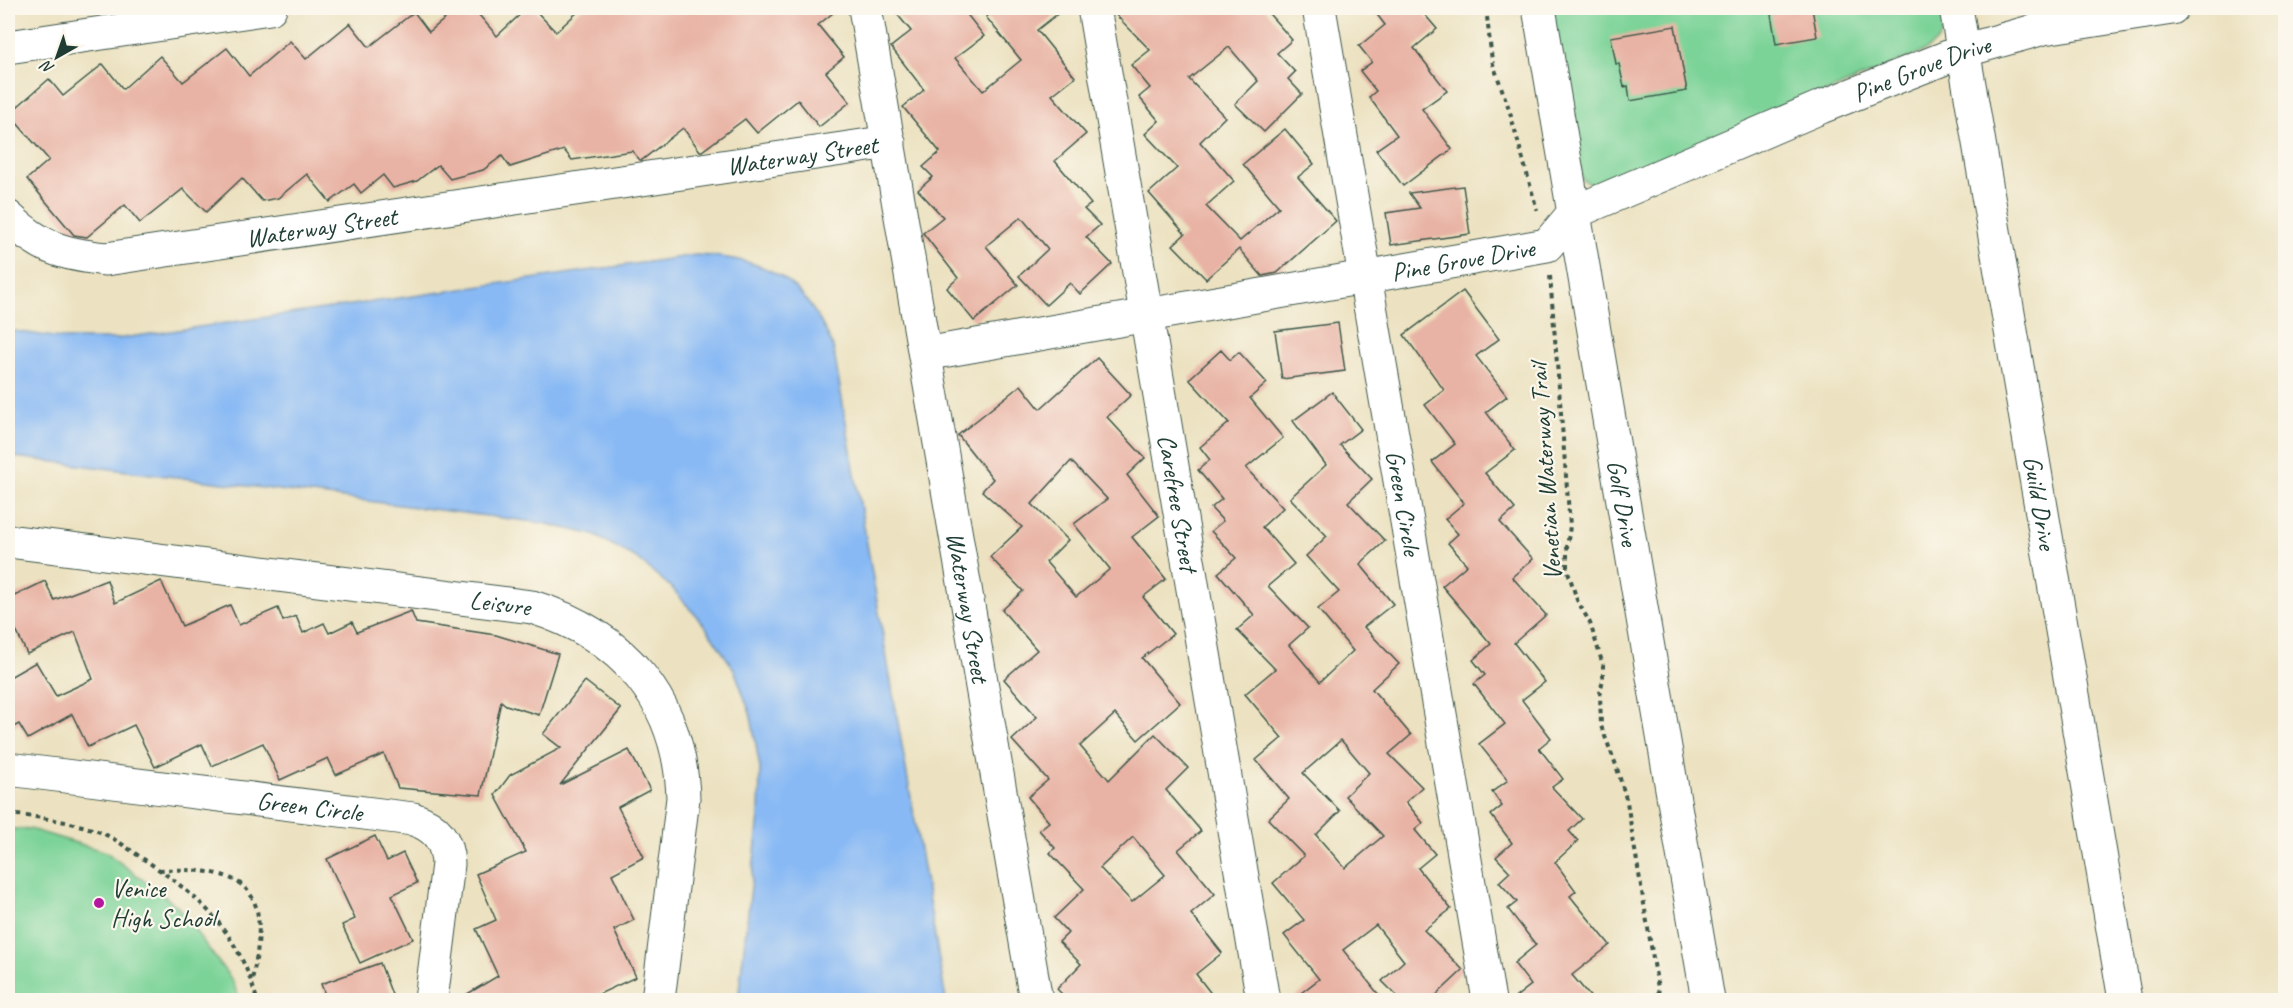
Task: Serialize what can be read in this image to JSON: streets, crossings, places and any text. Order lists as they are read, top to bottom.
{
  "streets": {
    "street": [
      "Pine Grove Drive",
      "Waterway Street",
      "Carefree Street",
      "Green Circle",
      "Golf Drive",
      "Guild Drive",
      "Leisure"
    ],
    "path": ["Venetian Waterway Trail"]
  },
  "crossings": [
    ["Pine Grove Drive", "Waterway Street"],
    ["Pine Grove Drive", "Venetian Waterway Trail"],
    ["Pine Grove Drive", "Carefree Street"],
    ["Pine Grove Drive", "Green Circle"],
    ["Pine Grove Drive", "Golf Drive"],
    ["Pine Grove Drive", "Guild Drive"]
  ],
  "places": ["Venice High School"],
  "north": "bottom left"
}
